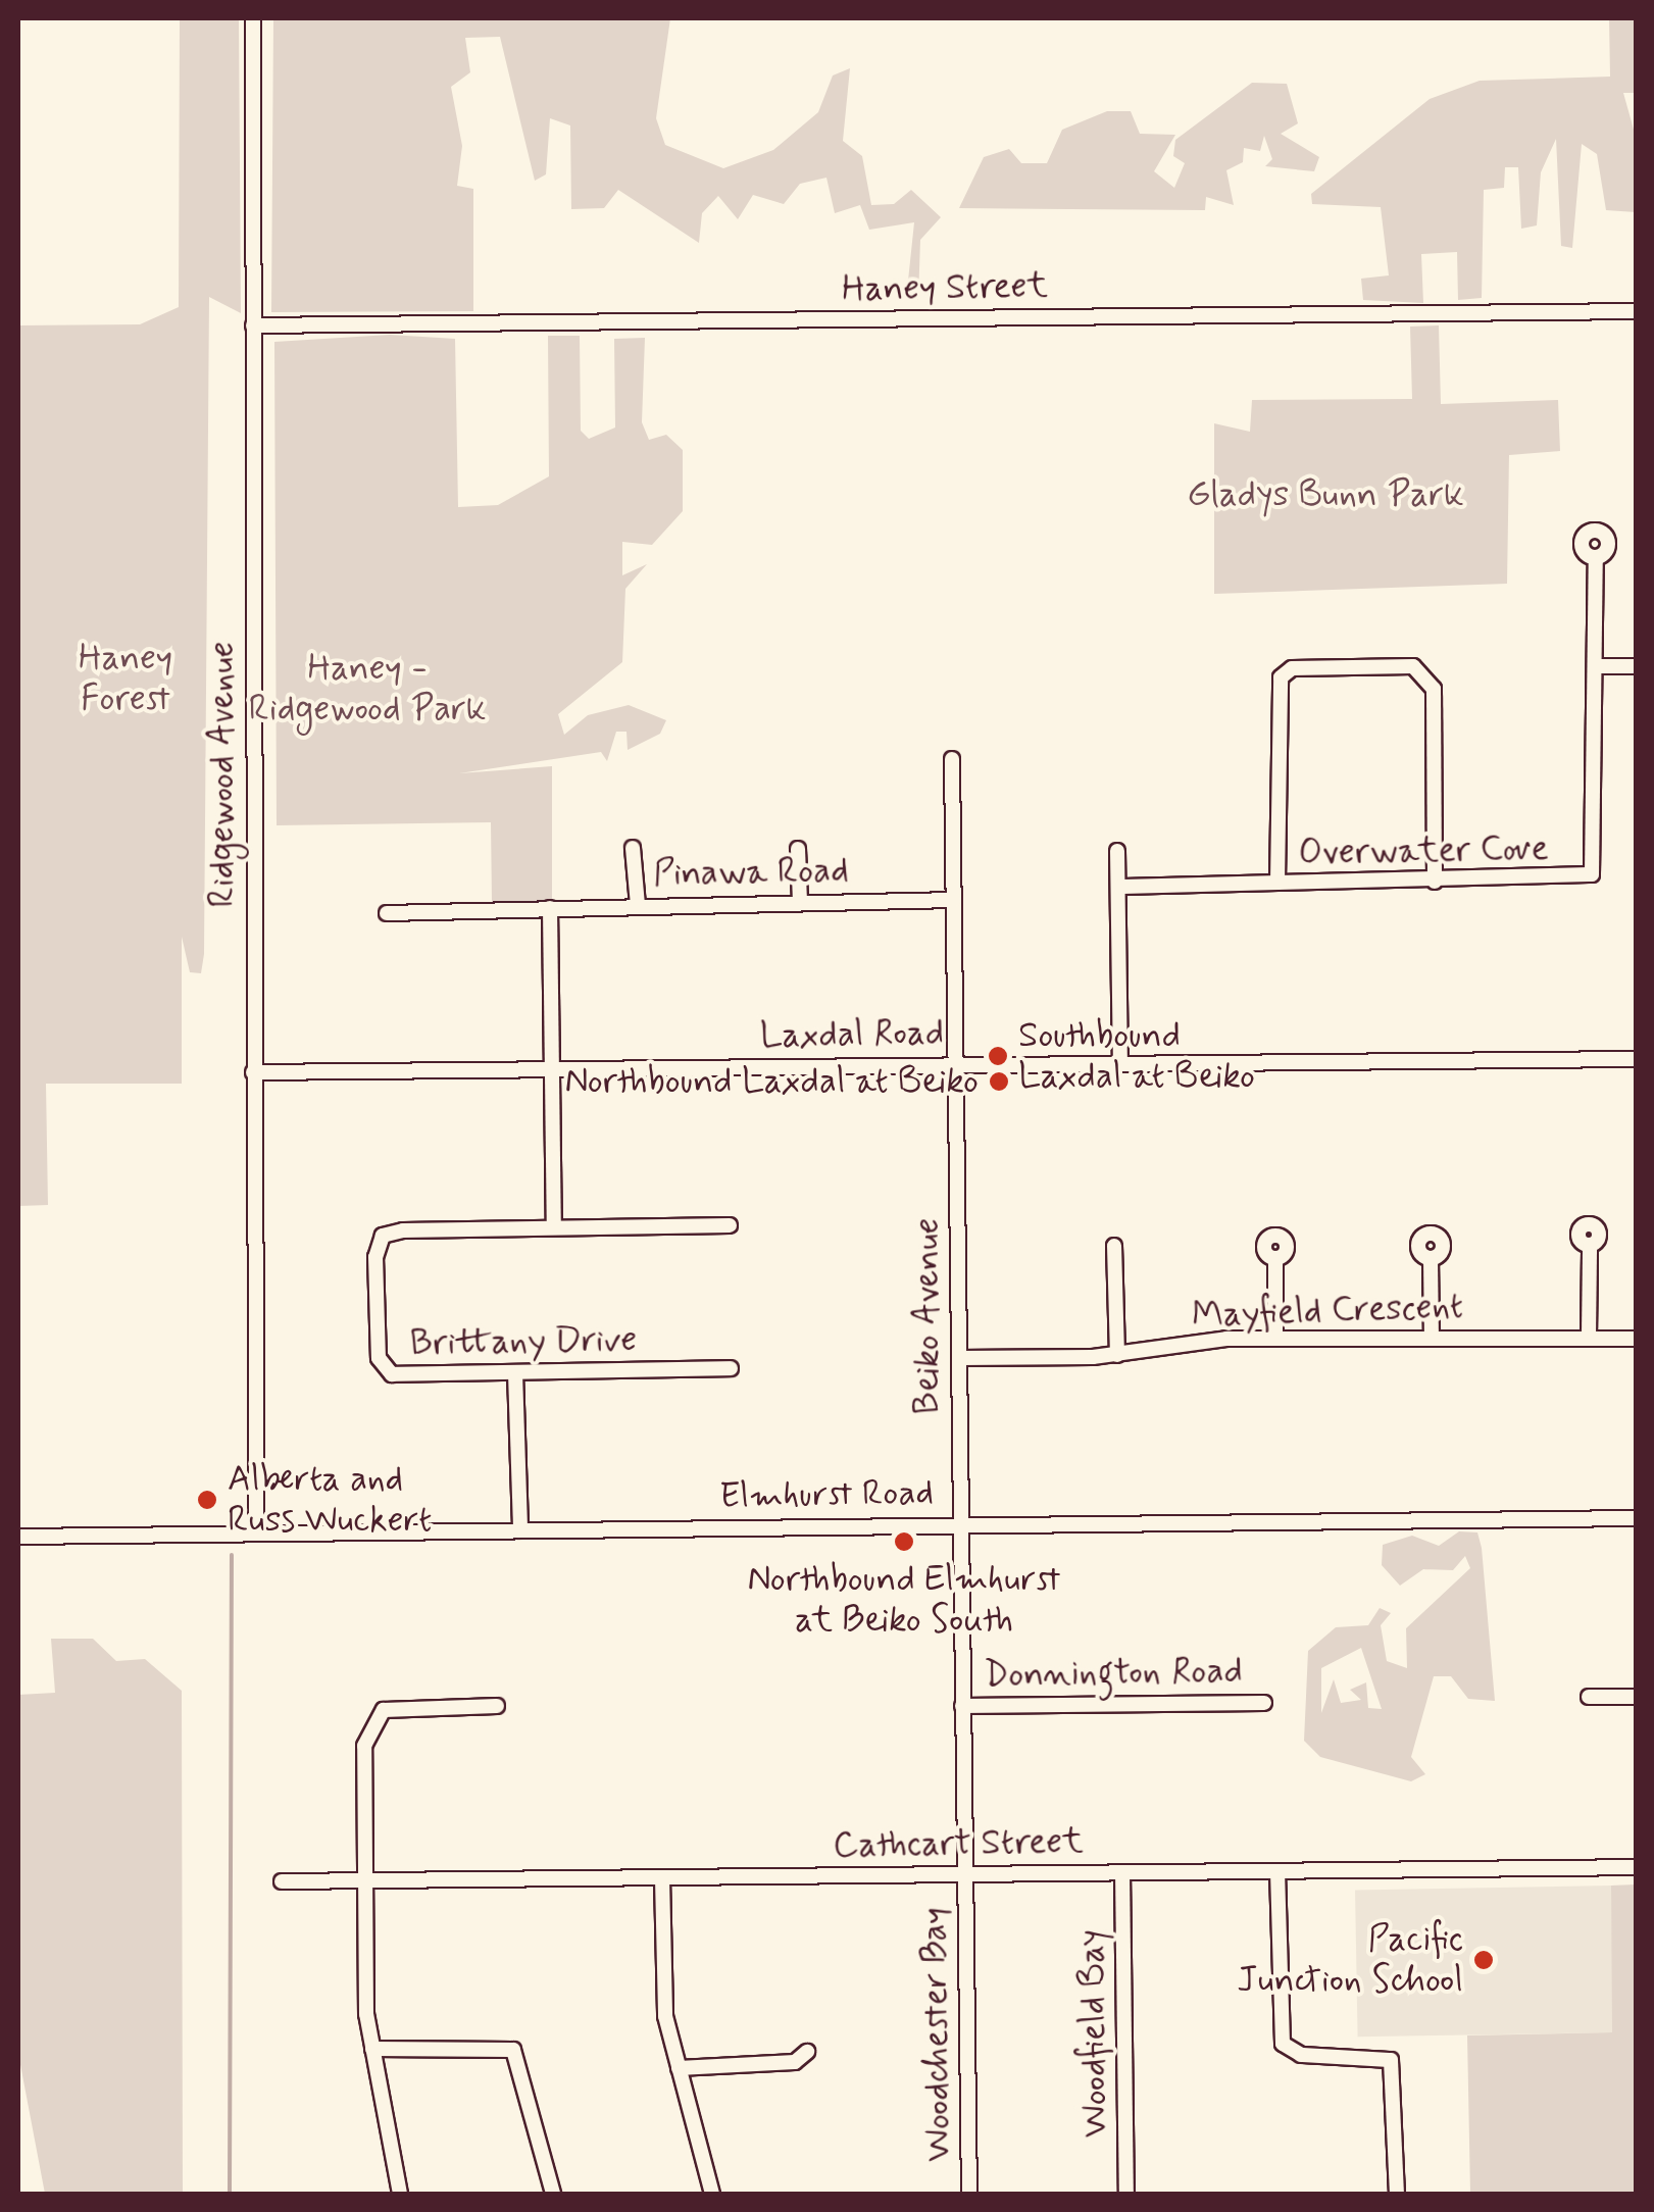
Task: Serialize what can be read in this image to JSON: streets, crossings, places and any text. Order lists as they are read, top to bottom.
{
  "streets": {
    "street": [
      "Haney Street",
      "Ridgewood Avenue",
      "Overwater Cove",
      "Pinawa Road",
      "Laxdal Road",
      "Mayfield Crescent",
      "Beiko Avenue",
      "Brittany Drive",
      "Elmhurst Road",
      "Donnington Road",
      "Cathcart Street",
      "Woodfield Bay",
      "Woodchester Bay"
    ]
  },
  "crossings": [
    ["Haney Street", "Ridgewood Avenue"],
    ["Ridgewood Avenue", "Laxdal Road"],
    ["Ridgewood Avenue", "Elmhurst Road"],
    ["Pinawa Road", "Beiko Avenue"],
    ["Laxdal Road", "Beiko Avenue"],
    ["Mayfield Crescent", "Beiko Avenue"],
    ["Beiko Avenue", "Elmhurst Road"],
    ["Beiko Avenue", "Donnington Road"],
    ["Beiko Avenue", "Cathcart Street"],
    ["Beiko Avenue", "Woodchester Bay"],
    ["Cathcart Street", "Woodfield Bay"],
    ["Cathcart Street", "Woodchester Bay"]
  ],
  "parks": ["Gladys Bunn Park", "Haney Forest", "Haney - Ridgewood Park"],
  "places": [
    "Southbound Laxdal at Beiko",
    "Northbound Laxdal at Beiko",
    "Alberta and Russ Wuckert",
    "Northbound Elmhurst at Beiko South",
    "Pacific Junction School"
  ]
}
